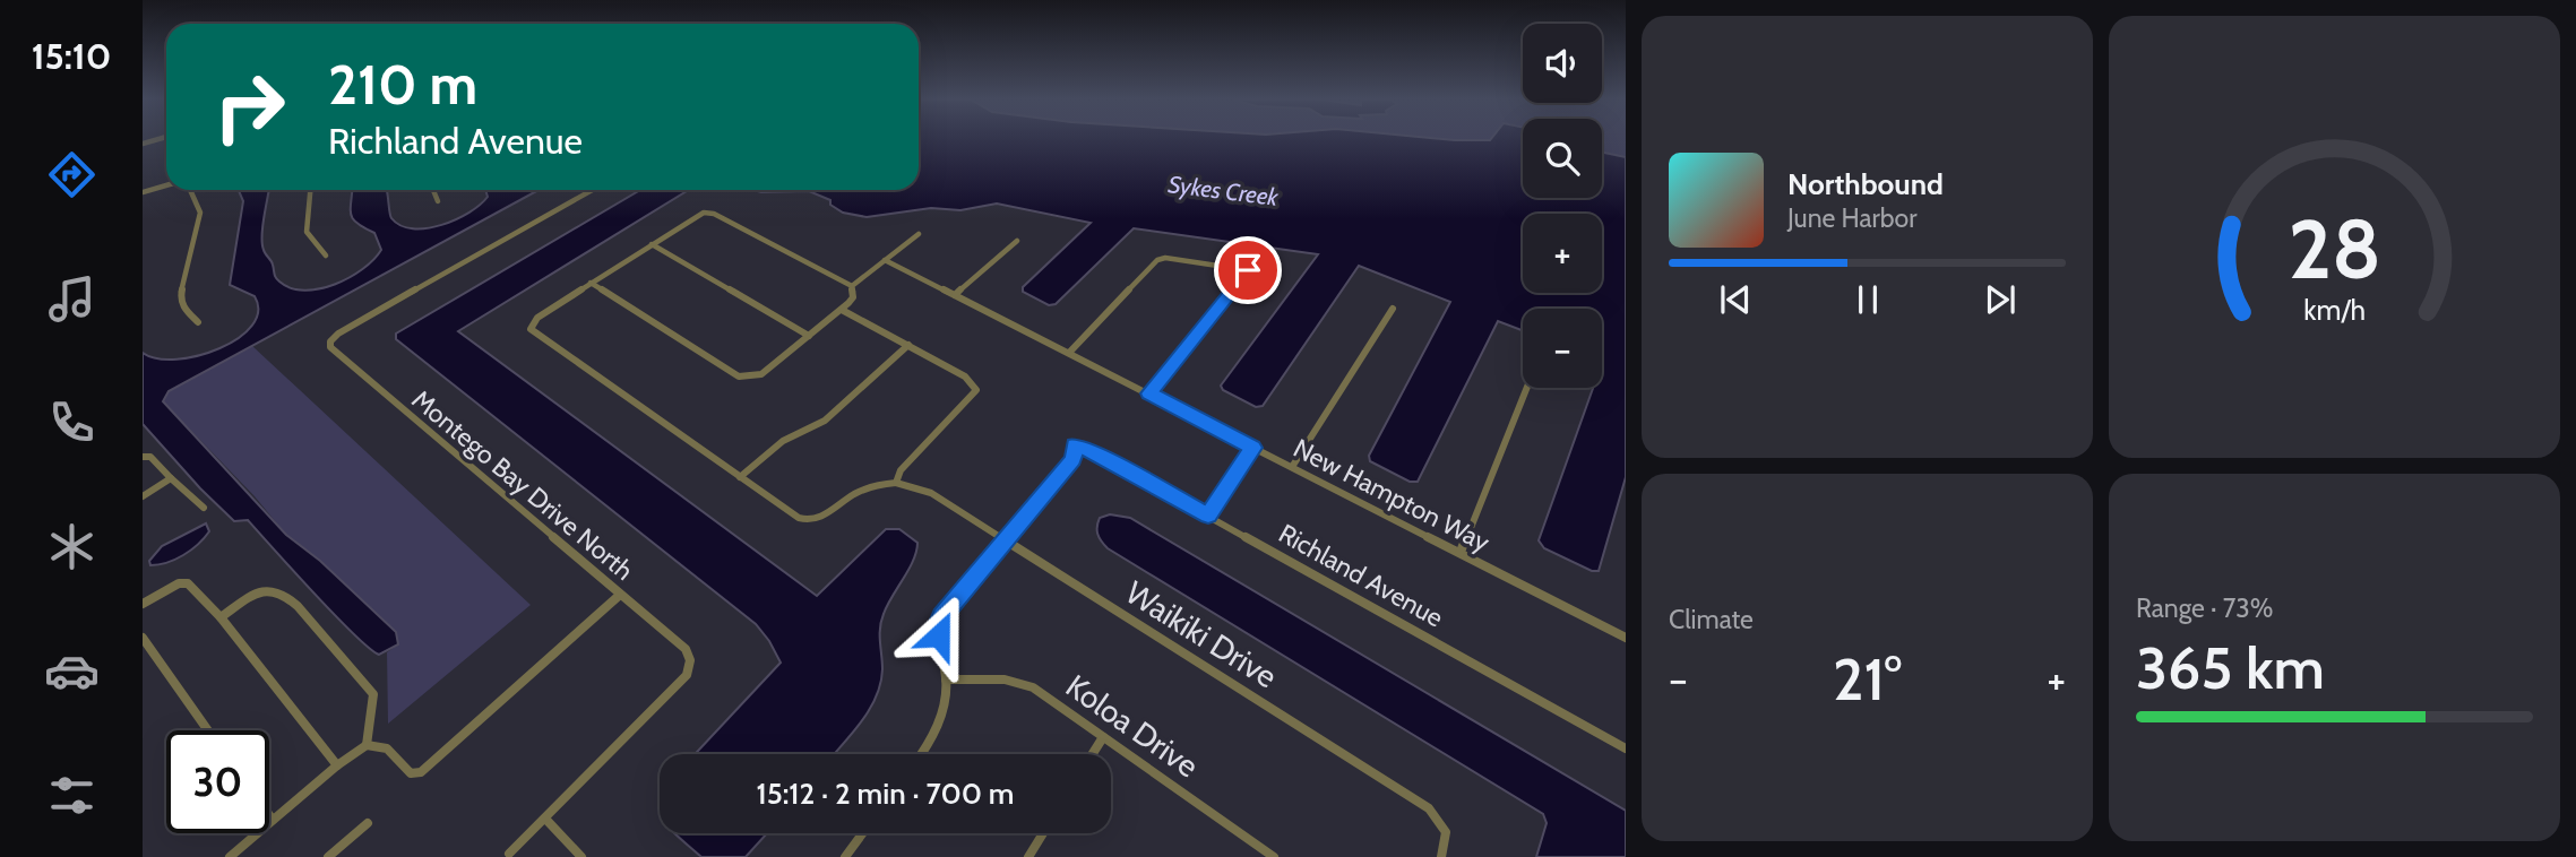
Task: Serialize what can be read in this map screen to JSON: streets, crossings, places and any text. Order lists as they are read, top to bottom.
{
  "streets": {
    "street": [
      "Montego Bay Drive North",
      "New Hampton Way",
      "Richland Avenue",
      "Waikiki Drive",
      "Koloa Drive"
    ]
  },
  "crossings": [
    ["Richland Avenue", "Waikiki Drive"]
  ],
  "water": ["Sykes Creek"],
  "page": {
    "tabs": "15:10",
    "map_buttons": ["+", "−"],
    "turn": ["210 m", "Richland Avenue"],
    "song": ["Northbound", "June Harbor"],
    "tile": [
      "Climate",
      ["Range · 73%", "365 km"]
    ],
    "heat": ["−", "21°", "+"],
    "limit": "30",
    "trip": "15:12 · 2 min · 700 m",
    "gauge": ["28", "km/h"]
  }
}
